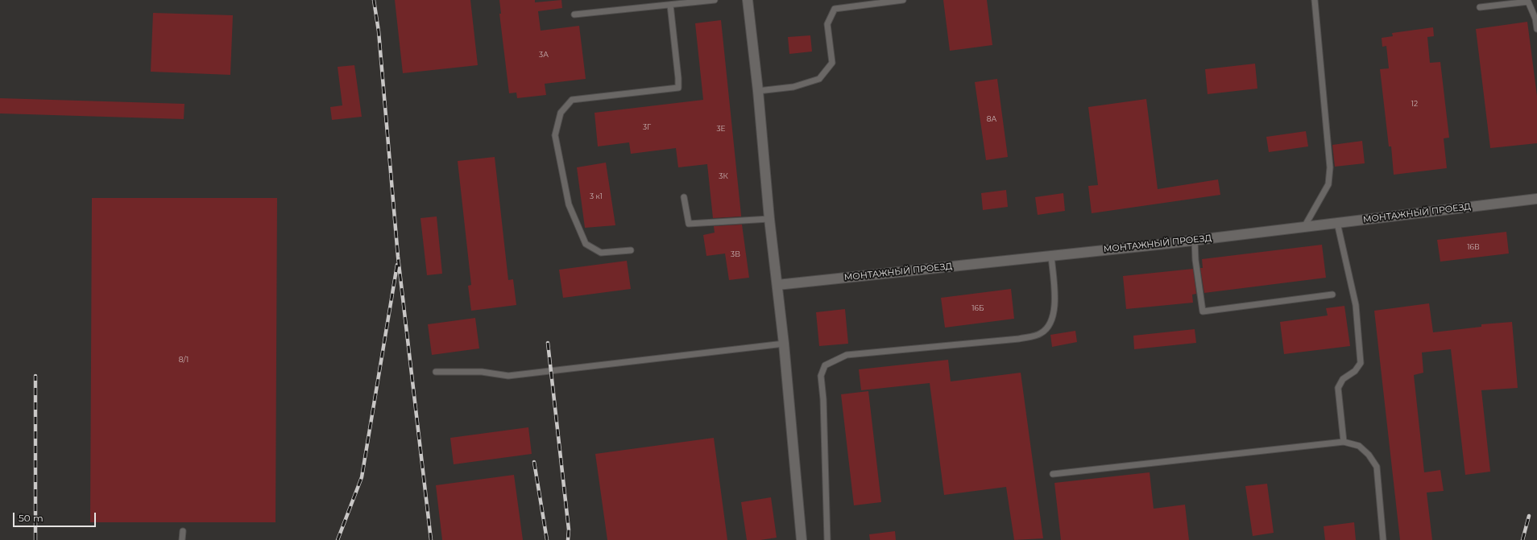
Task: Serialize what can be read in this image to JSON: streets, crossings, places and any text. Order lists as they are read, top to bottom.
{
  "streets": {
    "street": ["МОНТАЖНЫЙ ПРОЕЗД"]
  },
  "house_numbers": [
    "3А",
    "12",
    "8А",
    "3Г",
    "3Е",
    "3К",
    "3 к1",
    "16В",
    "3В",
    "16Б",
    "8/1"
  ],
  "scale_bar": "50 m"
}
